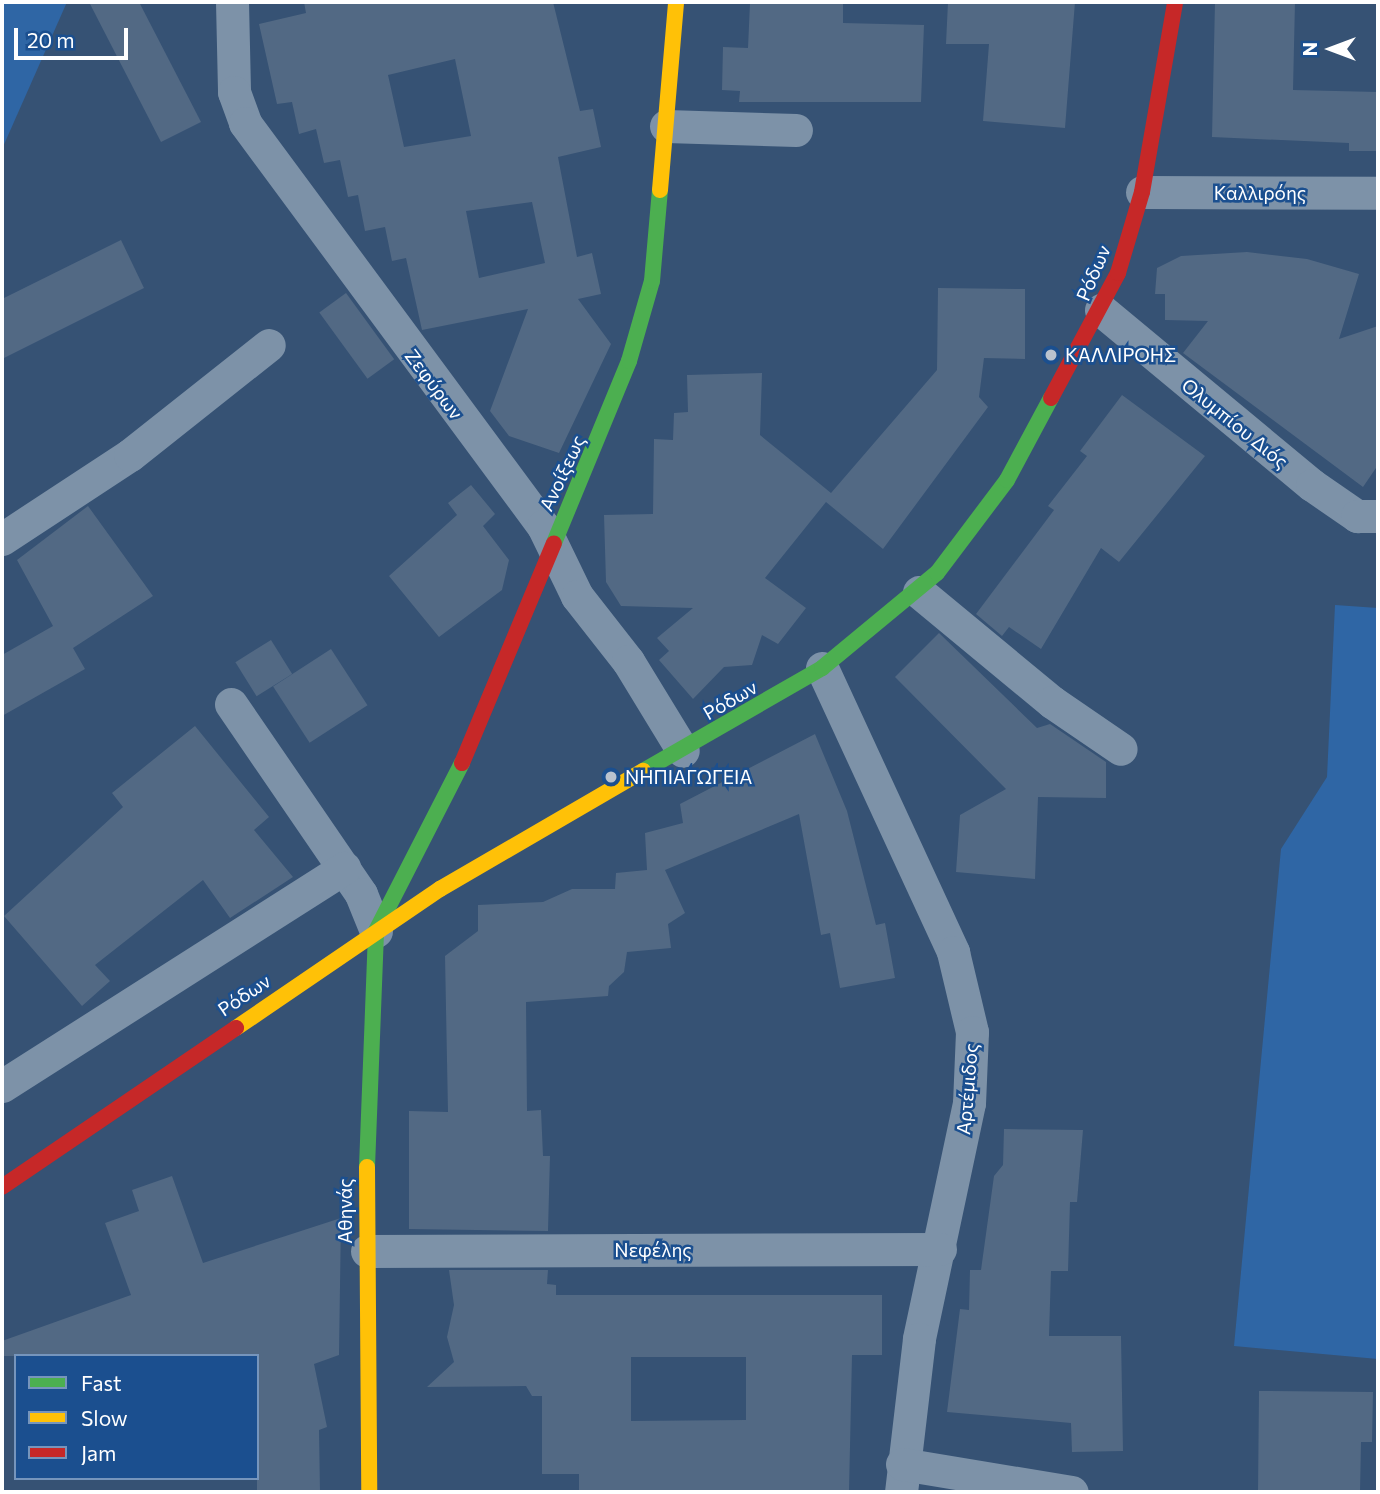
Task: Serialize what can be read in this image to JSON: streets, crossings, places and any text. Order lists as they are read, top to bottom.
{
  "streets": {
    "street": [
      "Καλλιρόης",
      "Ρόδων",
      "Ζεφύρων",
      "Ολυμπίου Διός",
      "Ανοίξεως",
      "Αρτέμιδος",
      "Αθηνάς",
      "Νεφέλης"
    ]
  },
  "crossings": [
    ["Καλλιρόης", "Ρόδων"],
    ["Ρόδων", "Ζεφύρων"],
    ["Ρόδων", "Ολυμπίου Διός"],
    ["Ρόδων", "Ανοίξεως"],
    ["Ρόδων", "Αρτέμιδος"],
    ["Ρόδων", "Αθηνάς"],
    ["Ζεφύρων", "Ανοίξεως"],
    ["Ανοίξεως", "Αθηνάς"],
    ["Αρτέμιδος", "Νεφέλης"],
    ["Αθηνάς", "Νεφέλης"]
  ],
  "places": ["ΚΑΛΛΙΡΟΗΣ", "ΝΗΠΙΑΓΩΓΕΙΑ"],
  "legend": ["Fast", "Slow", "Jam"],
  "scale_bar": "20 m",
  "north": "left"
}
